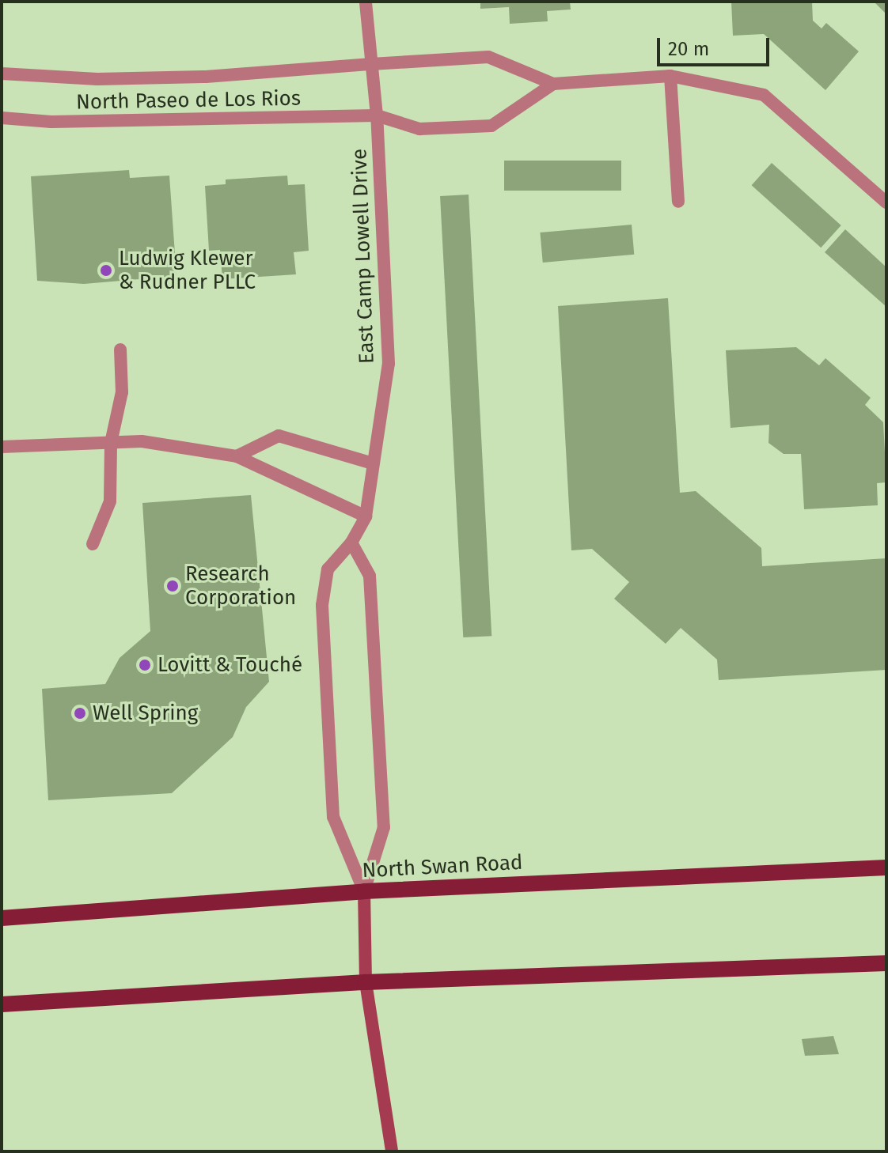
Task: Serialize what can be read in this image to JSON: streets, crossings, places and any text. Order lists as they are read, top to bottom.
{
  "streets": {
    "main road": ["East Camp Lowell Drive", "North Swan Road"],
    "street": ["North Paseo de Los Rios"]
  },
  "crossings": [
    ["North Paseo de Los Rios", "East Camp Lowell Drive"],
    ["East Camp Lowell Drive", "North Swan Road"]
  ],
  "places": [
    "Ludwig Klewer & Rudner PLLC",
    "Research Corporation",
    "Lovitt & Touché",
    "Well Spring"
  ],
  "scale_bar": "20 m"
}
